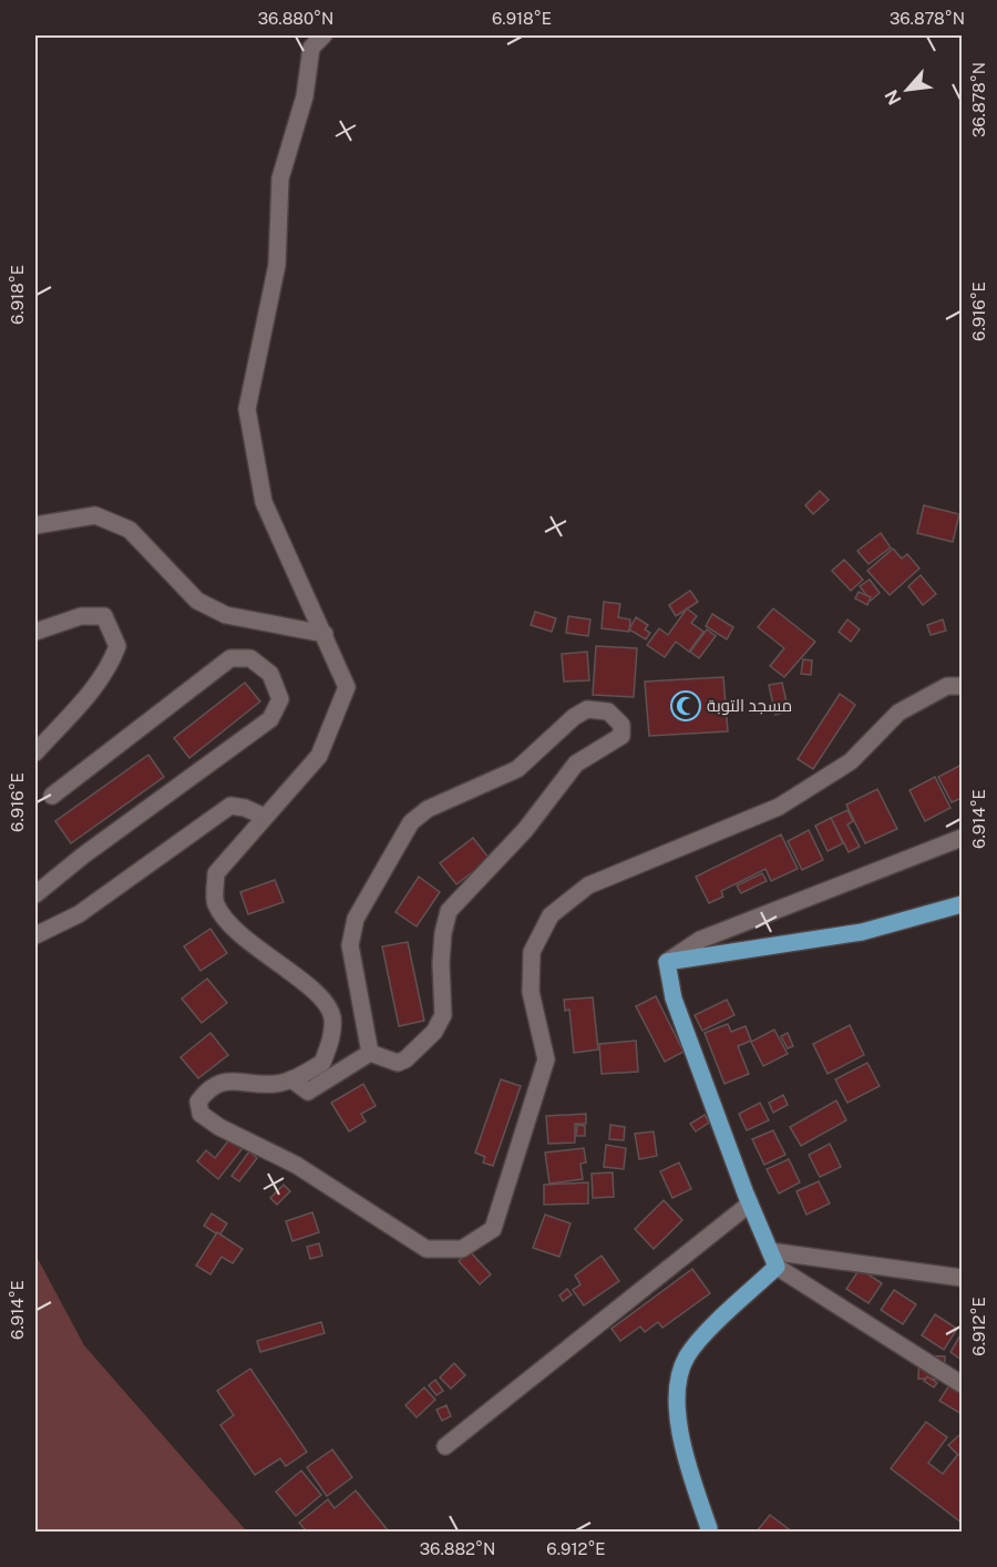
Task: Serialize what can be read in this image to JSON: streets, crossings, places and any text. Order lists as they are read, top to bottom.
{
  "places": {
    "mosque": ["مسجد التوبة"]
  },
  "north": "bottom left",
  "coordinates": [
    "36.880°N",
    "6.918°E",
    "36.878°N",
    "6.916°E",
    "6.914°E",
    "6.912°E",
    "36.882°N"
  ]
}
